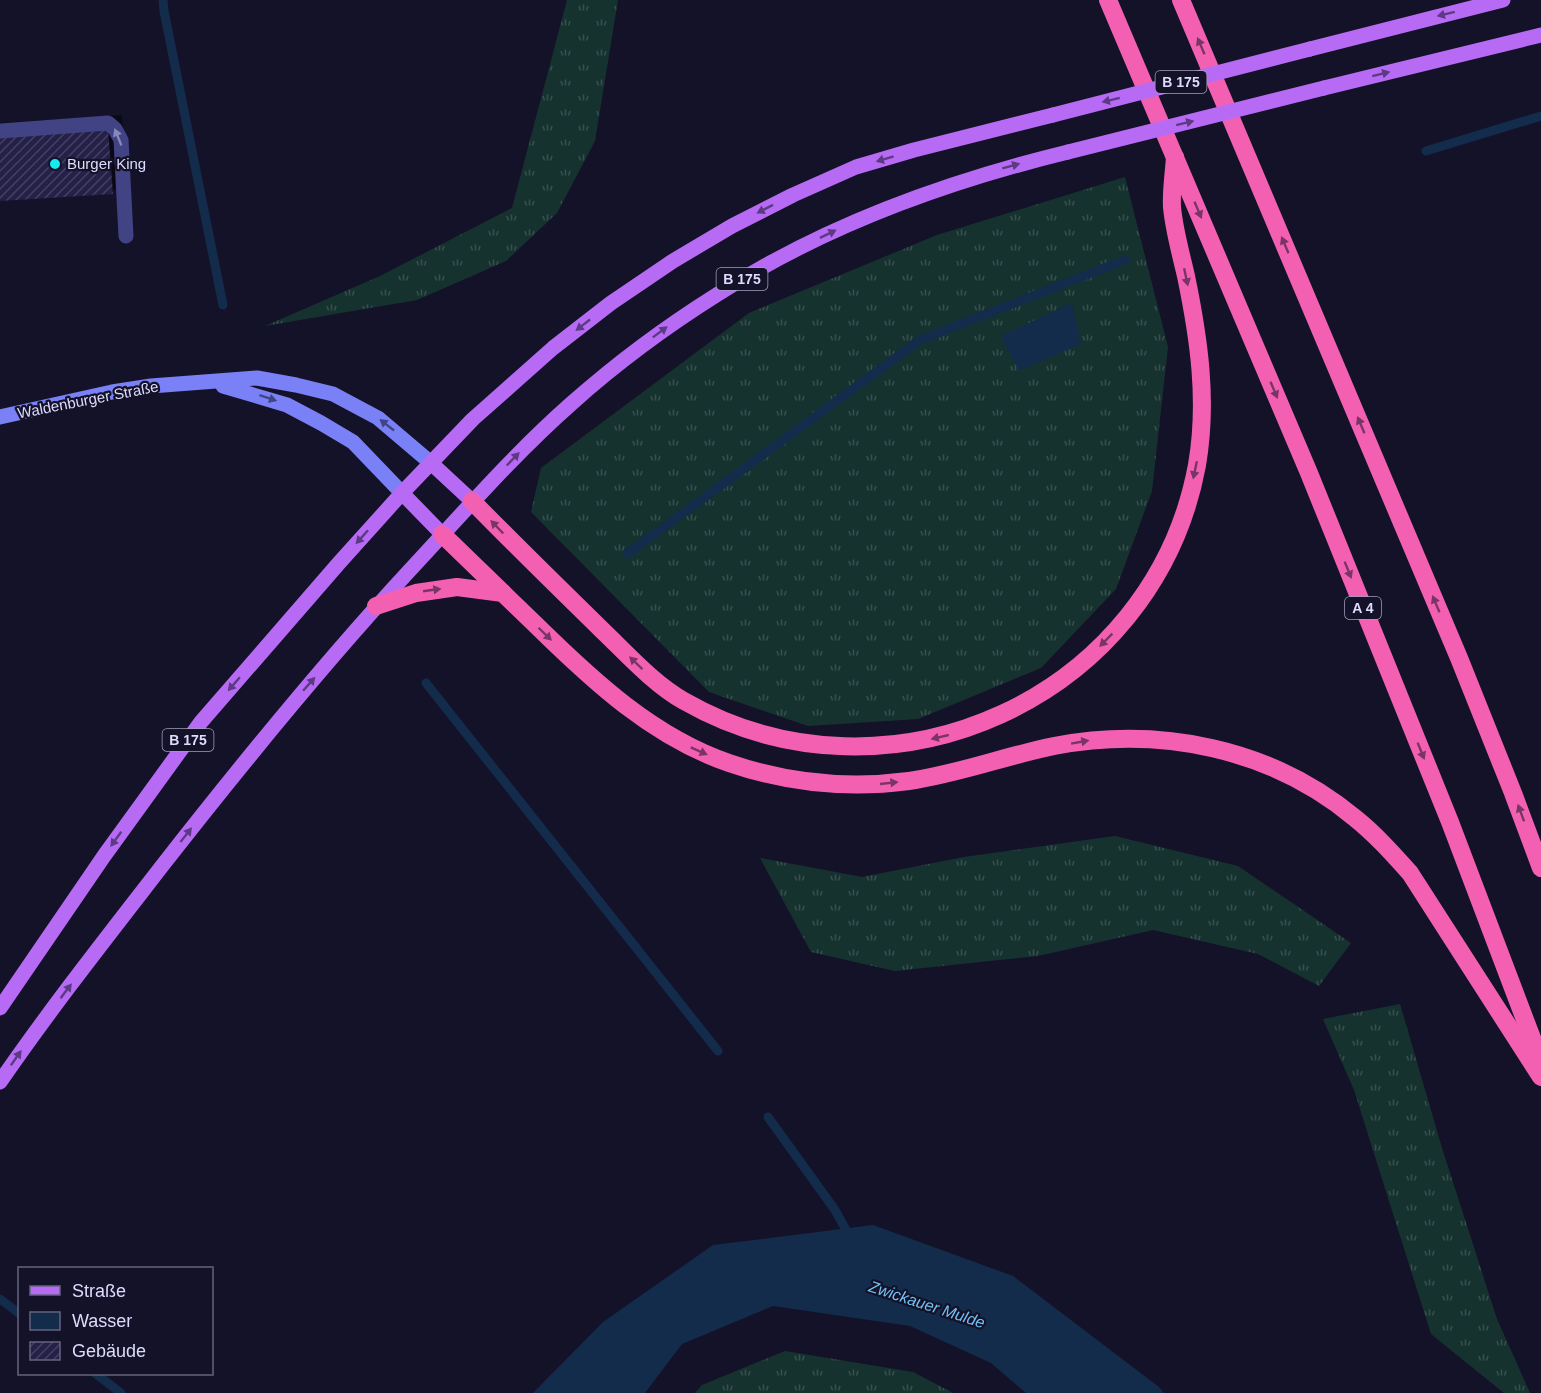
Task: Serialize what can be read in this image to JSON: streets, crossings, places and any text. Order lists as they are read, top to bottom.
{
  "streets": {
    "highway": ["A 4"],
    "main road": ["B 175"],
    "street": ["Waldenburger Straße"]
  },
  "crossings": [
    ["B 175", "Waldenburger Straße"]
  ],
  "water": ["Zwickauer Mulde"],
  "places": ["Burger King"],
  "legend": ["Straße", "Wasser", "Gebäude"]
}
